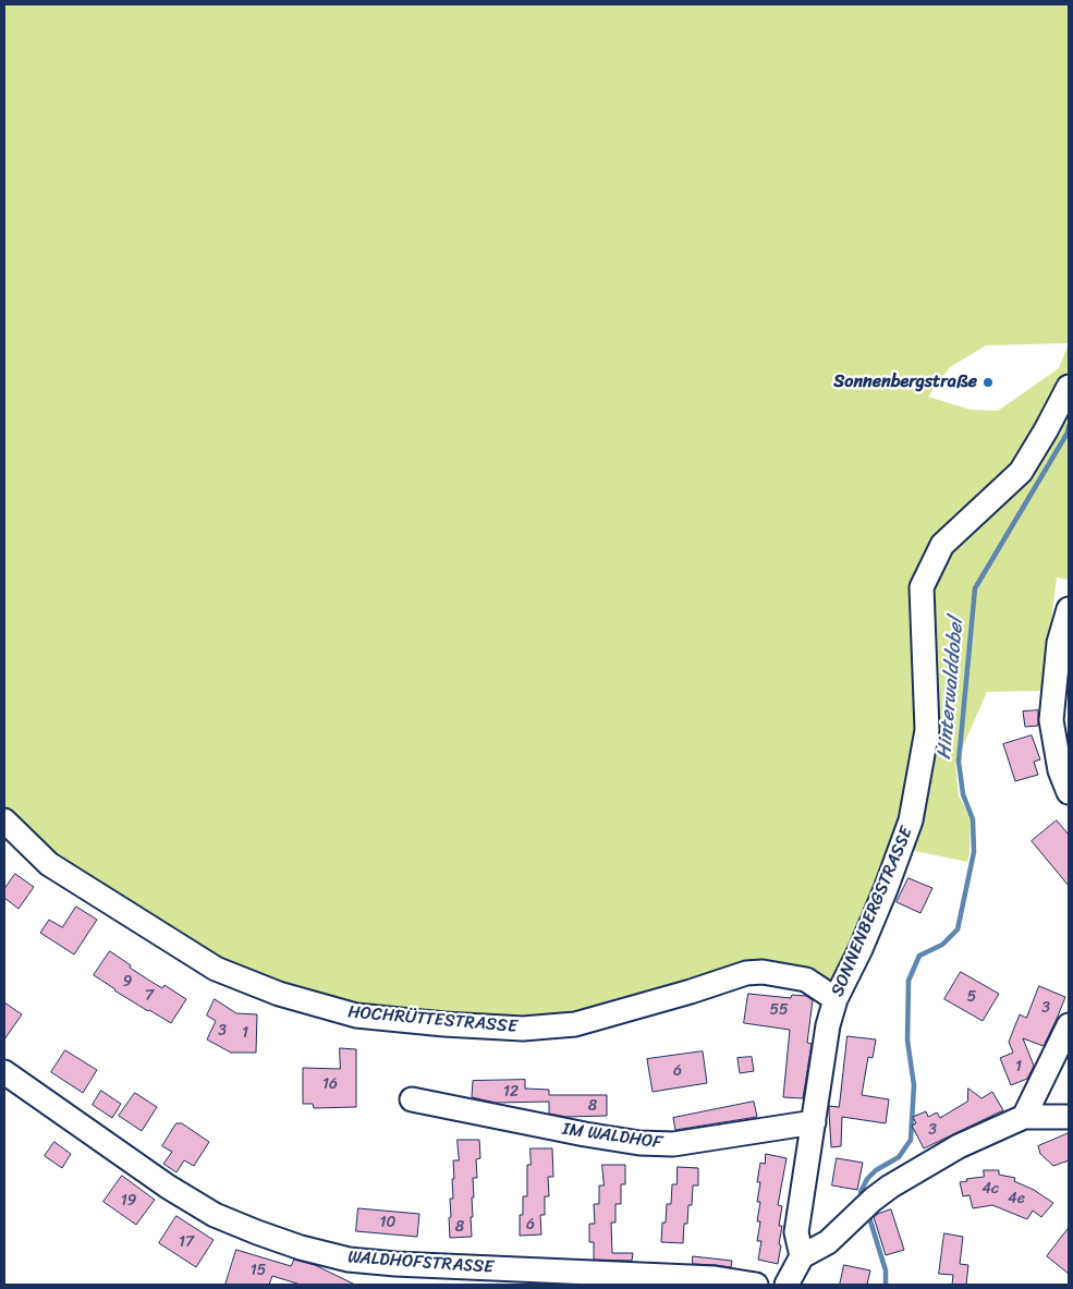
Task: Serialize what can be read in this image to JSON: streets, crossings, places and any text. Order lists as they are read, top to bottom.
{
  "streets": {
    "street": [
      "SONNENBERGSTRASSE",
      "HOCHRÜTTESTRASSE",
      "IM WALDHOF",
      "WALDHOFSTRASSE"
    ]
  },
  "crossings": [
    ["SONNENBERGSTRASSE", "HOCHRÜTTESTRASSE"],
    ["SONNENBERGSTRASSE", "IM WALDHOF"]
  ],
  "water": ["Hinterwalddobel"],
  "places": ["Sonnenbergstraße"],
  "house_numbers": [
    "9",
    "7",
    "5",
    "3",
    "55",
    "3",
    "1",
    "1",
    "6",
    "16",
    "12",
    "8",
    "3",
    "4c",
    "4e",
    "19",
    "10",
    "6",
    "8",
    "17",
    "15"
  ]
}
